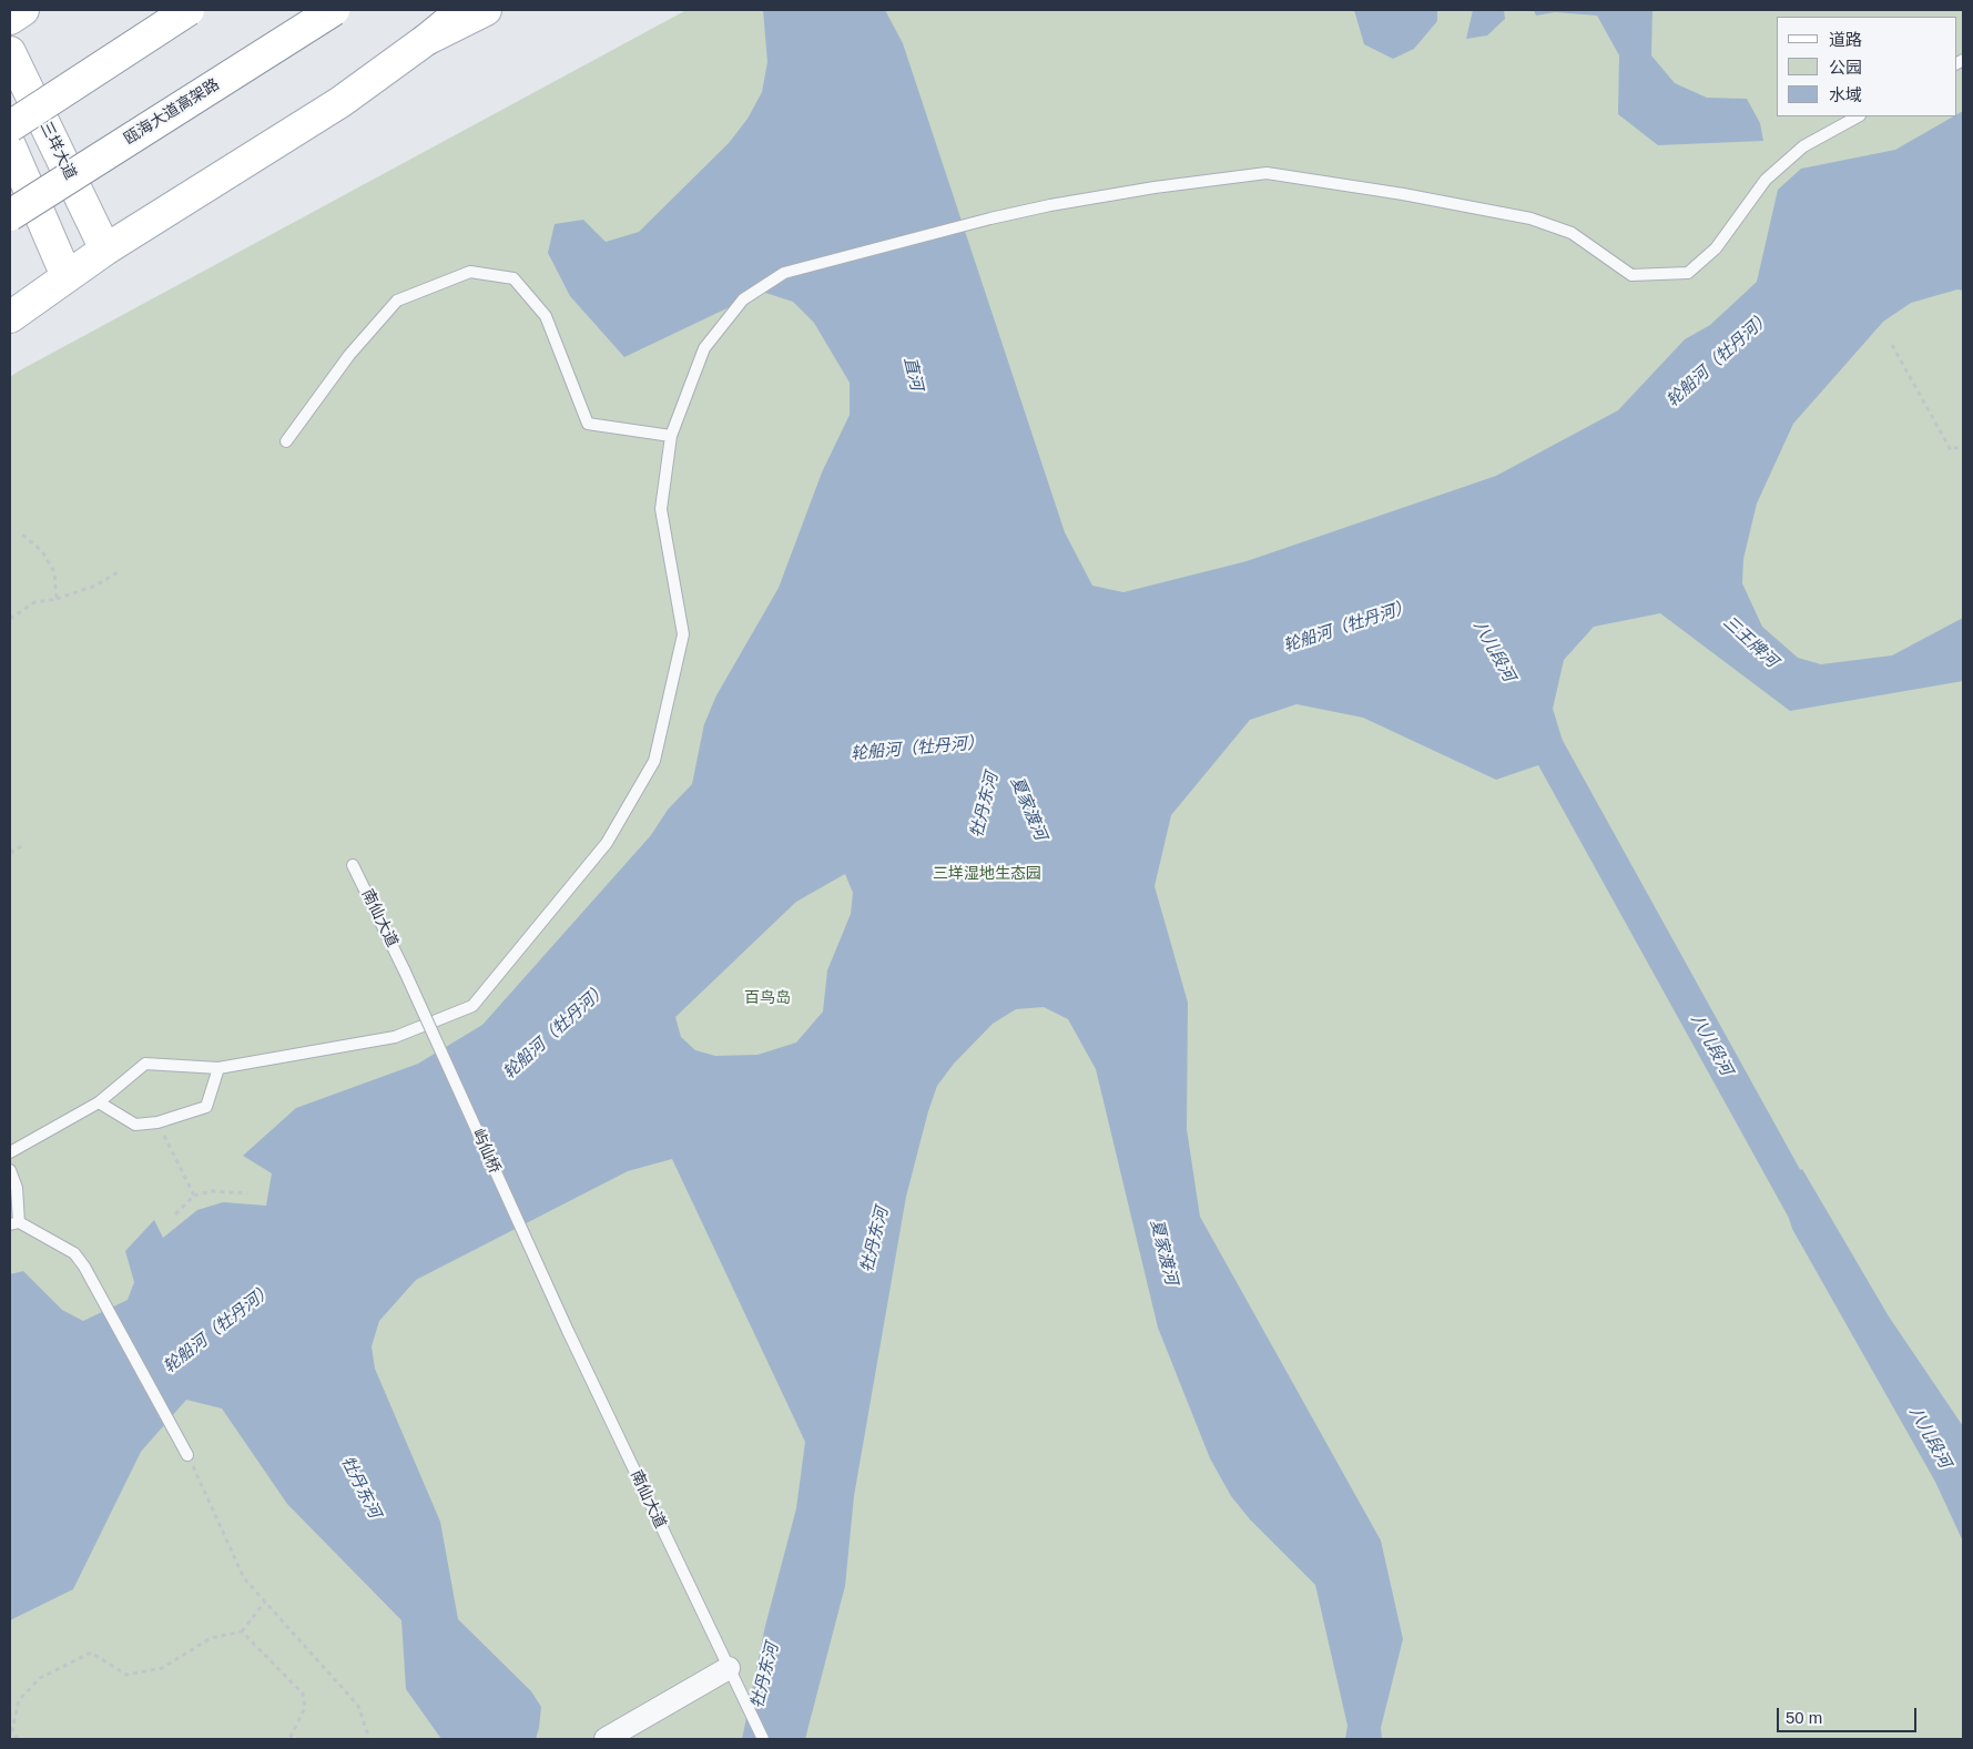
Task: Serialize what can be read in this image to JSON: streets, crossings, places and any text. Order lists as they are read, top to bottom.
{
  "streets": {
    "main road": ["瓯海大道高架路", "三垟大道"],
    "lane": ["南仙大道", "屿仙桥"]
  },
  "crossings": [
    ["南仙大道", "屿仙桥"]
  ],
  "water": [
    "轮船河（牡丹河）",
    "直河",
    "三王牌河",
    "八儿段河",
    "牡丹东河",
    "夏家渡河"
  ],
  "parks": ["三垟湿地生态园", "百鸟岛"],
  "legend": ["道路", "公园", "水域"],
  "scale_bar": "50 m"
}
